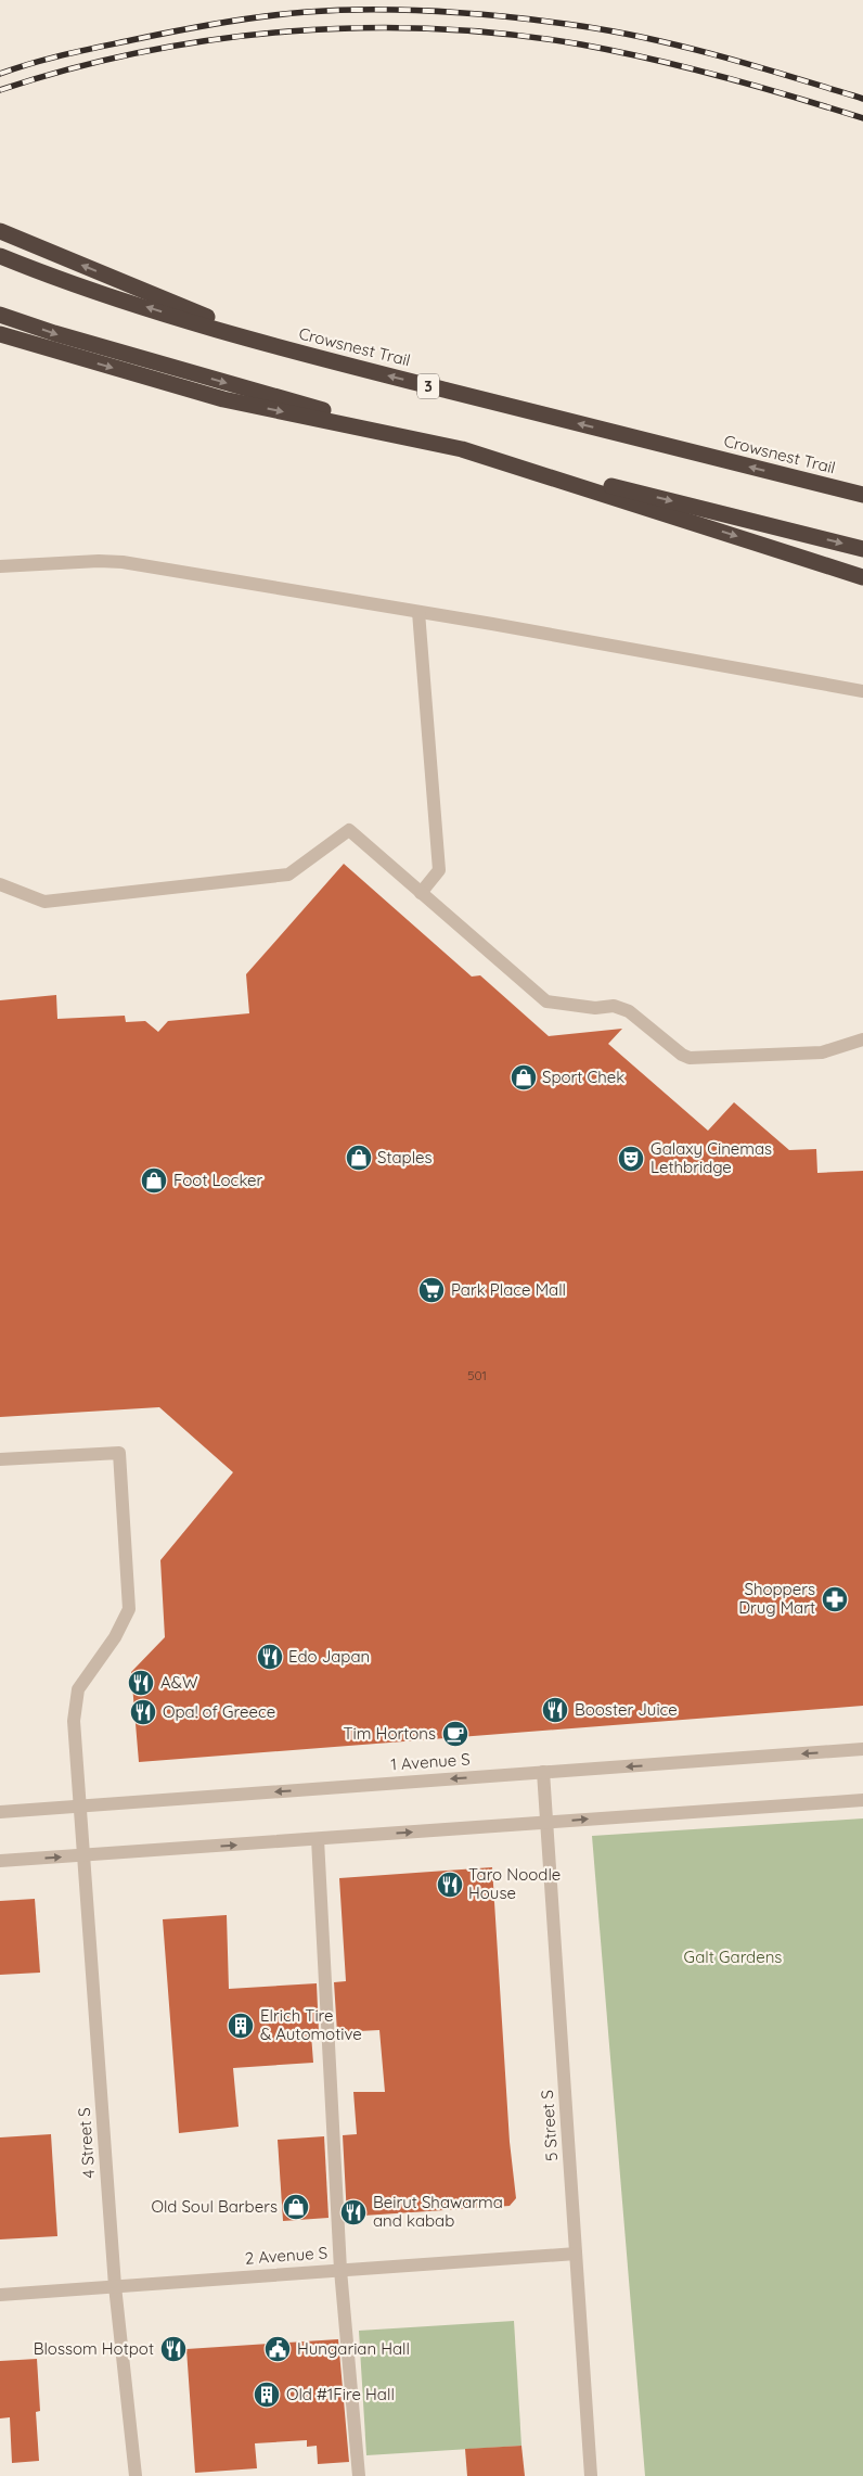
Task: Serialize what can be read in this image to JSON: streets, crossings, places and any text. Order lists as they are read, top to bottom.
{
  "streets": {
    "highway": ["Crowsnest Trail", "3"],
    "street": [
      "1 Avenue S",
      "5 Street S",
      "4 Street S",
      "2 Avenue S"
    ]
  },
  "crossings": [
    ["1 Avenue S", "5 Street S"],
    ["1 Avenue S", "4 Street S"],
    ["5 Street S", "2 Avenue S"],
    ["4 Street S", "2 Avenue S"]
  ],
  "parks": ["Galt Gardens"],
  "places": {
    "shop": [
      "Sport Chek",
      "Staples",
      "Foot Locker",
      "Old Soul Barbers"
    ],
    "theatre": ["Galaxy Cinemas Lethbridge"],
    "supermarket": ["Park Place Mall"],
    "pharmacy": ["Shoppers Drug Mart"],
    "restaurant": [
      "Edo Japan",
      "A&W",
      "Booster Juice",
      "Opa! of Greece",
      "Taro Noodle House",
      "Beirut Shawarma and kabab",
      "Blossom Hotpot"
    ],
    "cafe": ["Tim Hortons"],
    "building": ["Elrich Tire & Automotive", "Old #1Fire Hall"],
    "public building": ["Hungarian Hall"]
  },
  "house_numbers": ["501"]
}
